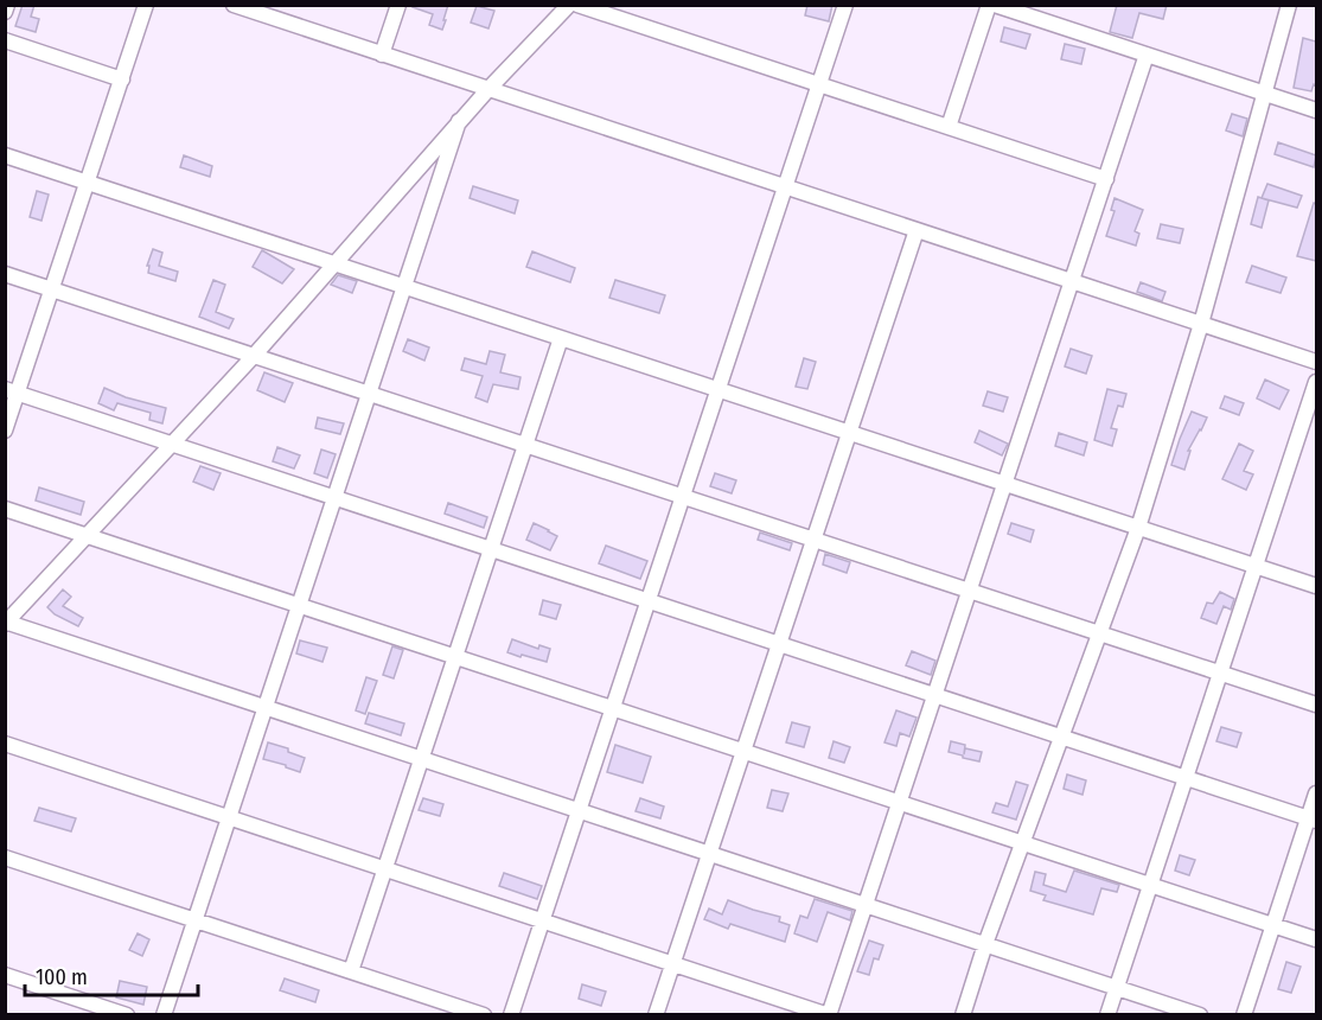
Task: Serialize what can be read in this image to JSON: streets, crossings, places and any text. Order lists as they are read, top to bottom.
{
  "scale_bar": "100 m"
}
